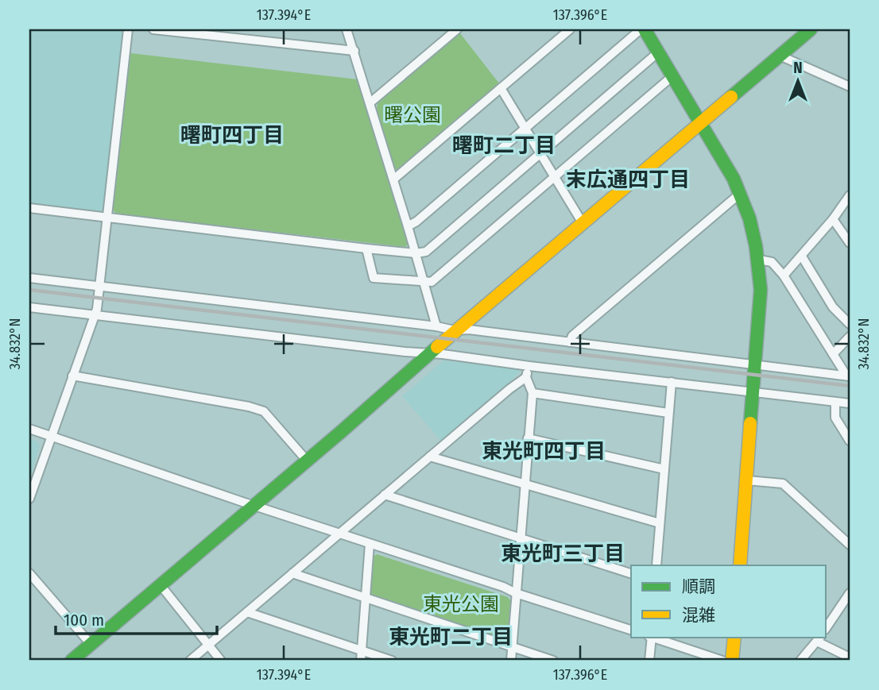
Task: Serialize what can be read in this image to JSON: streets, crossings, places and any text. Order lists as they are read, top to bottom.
{
  "districts": [
    "曙町四丁目",
    "曙町二丁目",
    "末広通四丁目",
    "東光町四丁目",
    "東光町三丁目",
    "東光町二丁目"
  ],
  "parks": ["曙公園", "東光公園"],
  "legend": ["順調", "混雑"],
  "scale_bar": "100 m",
  "north": "top",
  "coordinates": ["137.394°E", "137.396°E", "34.832°N"]
}
